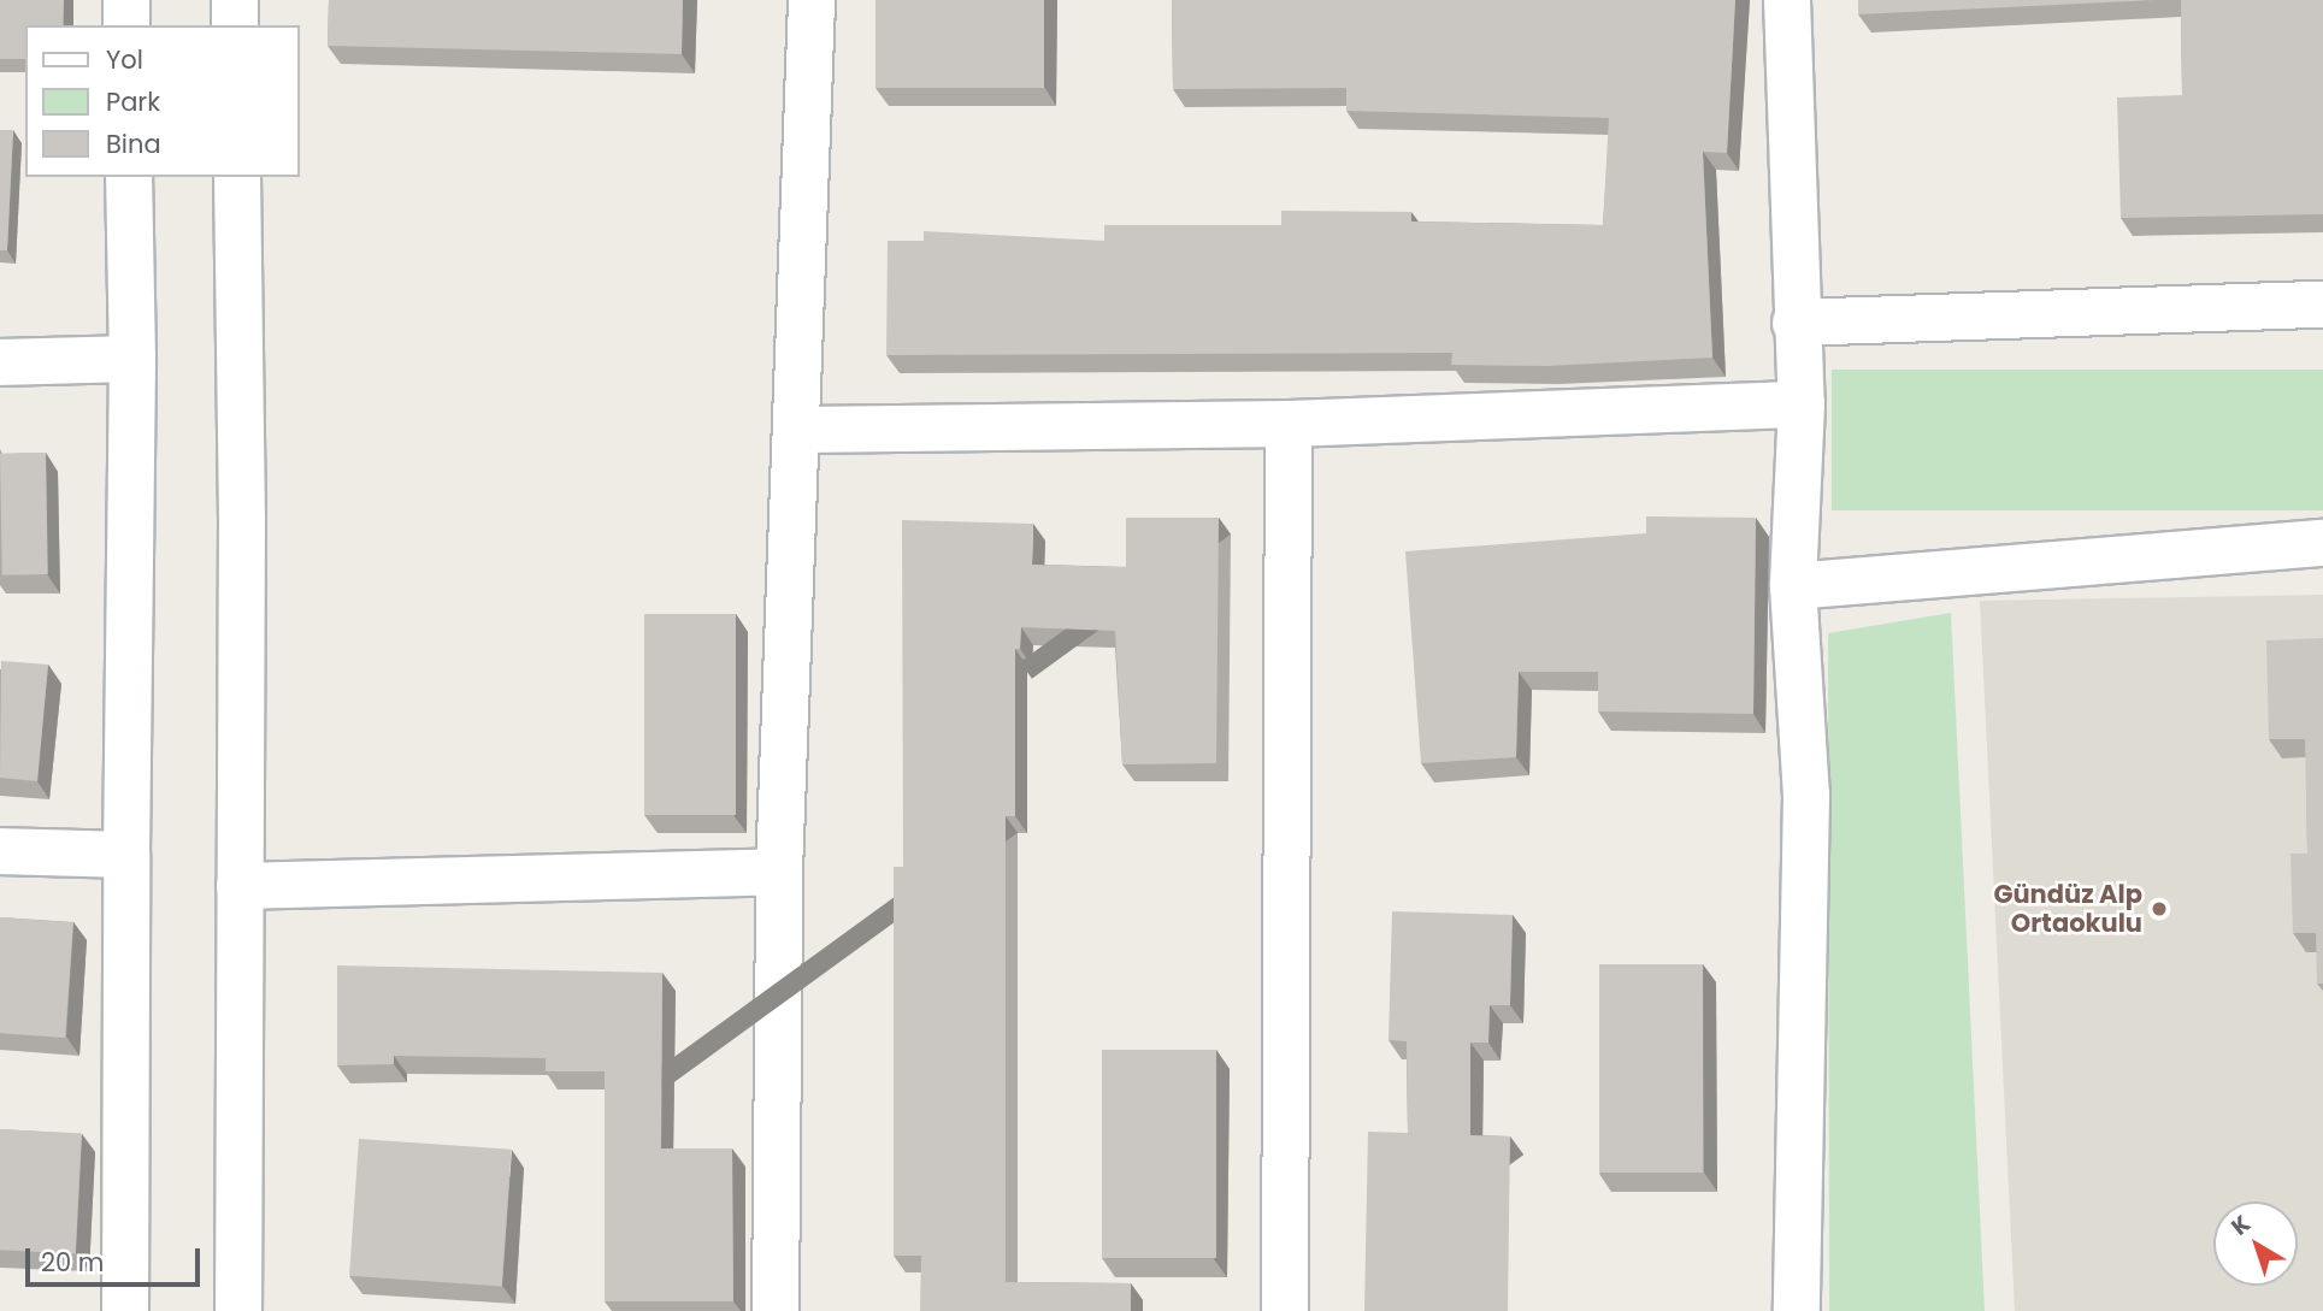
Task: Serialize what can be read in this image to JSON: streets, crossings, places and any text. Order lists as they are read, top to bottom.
{
  "places": ["Gündüz Alp Ortaokulu"],
  "legend": ["Yol", "Park", "Bina"],
  "scale_bar": "20 m",
  "north": "top left"
}
